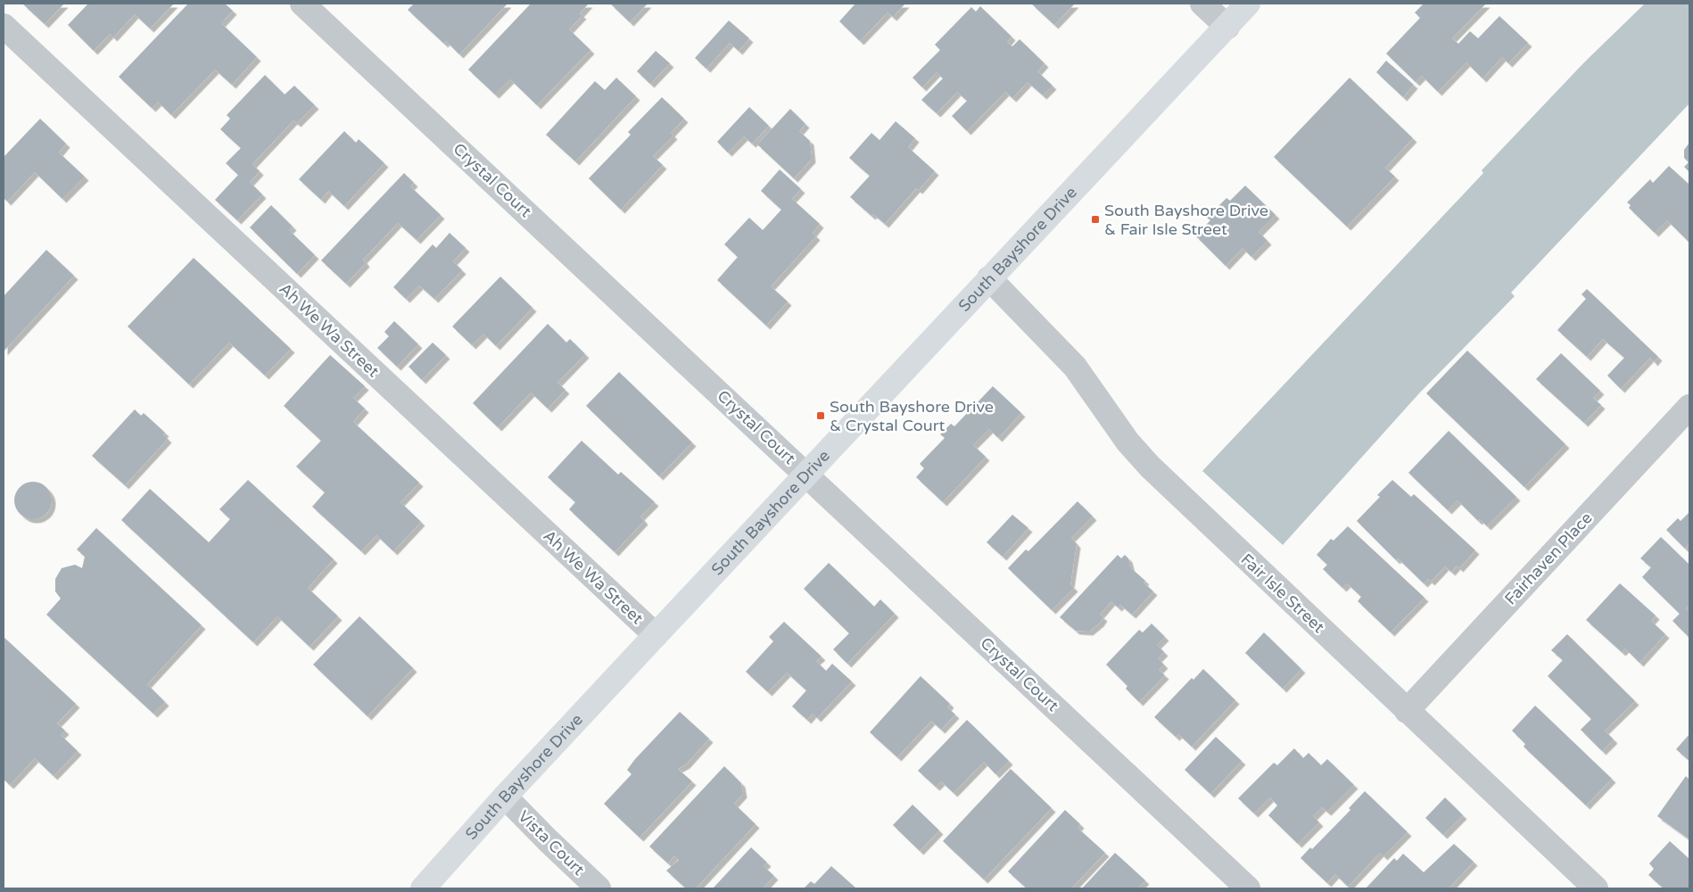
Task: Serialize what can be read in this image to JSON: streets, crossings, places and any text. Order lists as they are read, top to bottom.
{
  "streets": {
    "main road": ["South Bayshore Drive"],
    "street": [
      "Crystal Court",
      "Ah We Wa Street",
      "Fairhaven Place",
      "Fair Isle Street",
      "Vista Court"
    ]
  },
  "crossings": [
    ["Crystal Court", "South Bayshore Drive"],
    ["South Bayshore Drive", "Ah We Wa Street"],
    ["South Bayshore Drive", "Fair Isle Street"],
    ["South Bayshore Drive", "Vista Court"],
    ["Fairhaven Place", "Fair Isle Street"]
  ],
  "places": {
    "transit": ["South Bayshore Drive & Fair Isle Street", "South Bayshore Drive & Crystal Court"]
  }
}
